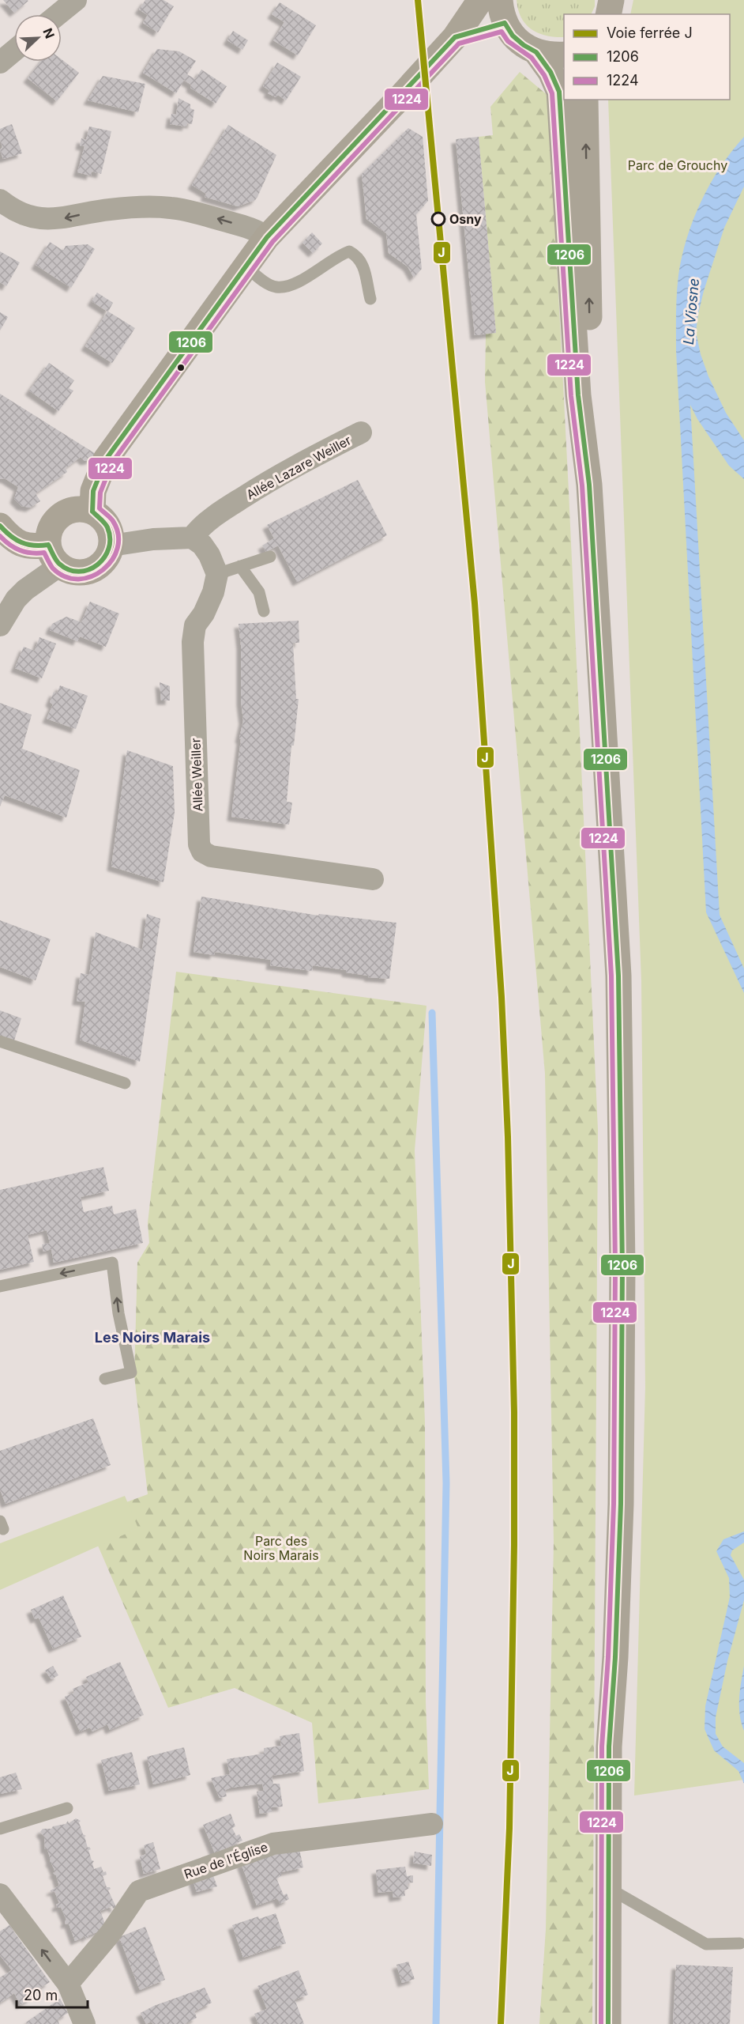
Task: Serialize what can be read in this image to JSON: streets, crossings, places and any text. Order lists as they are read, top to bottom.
{
  "streets": {
    "street": ["Allée Lazare Weiller", "Allée Weiller", "Rue de l'Église"]
  },
  "districts": ["Les Noirs Marais"],
  "water": ["La Viosne"],
  "parks": ["Parc de Grouchy", "Parc des Noirs Marais"],
  "places": ["Osny"],
  "lines": ["rail line J", "transit line 1206", "transit line 1224"],
  "legend": ["Voie ferrée J", "1206", "1224"],
  "scale_bar": "20 m",
  "north": "top right"
}
